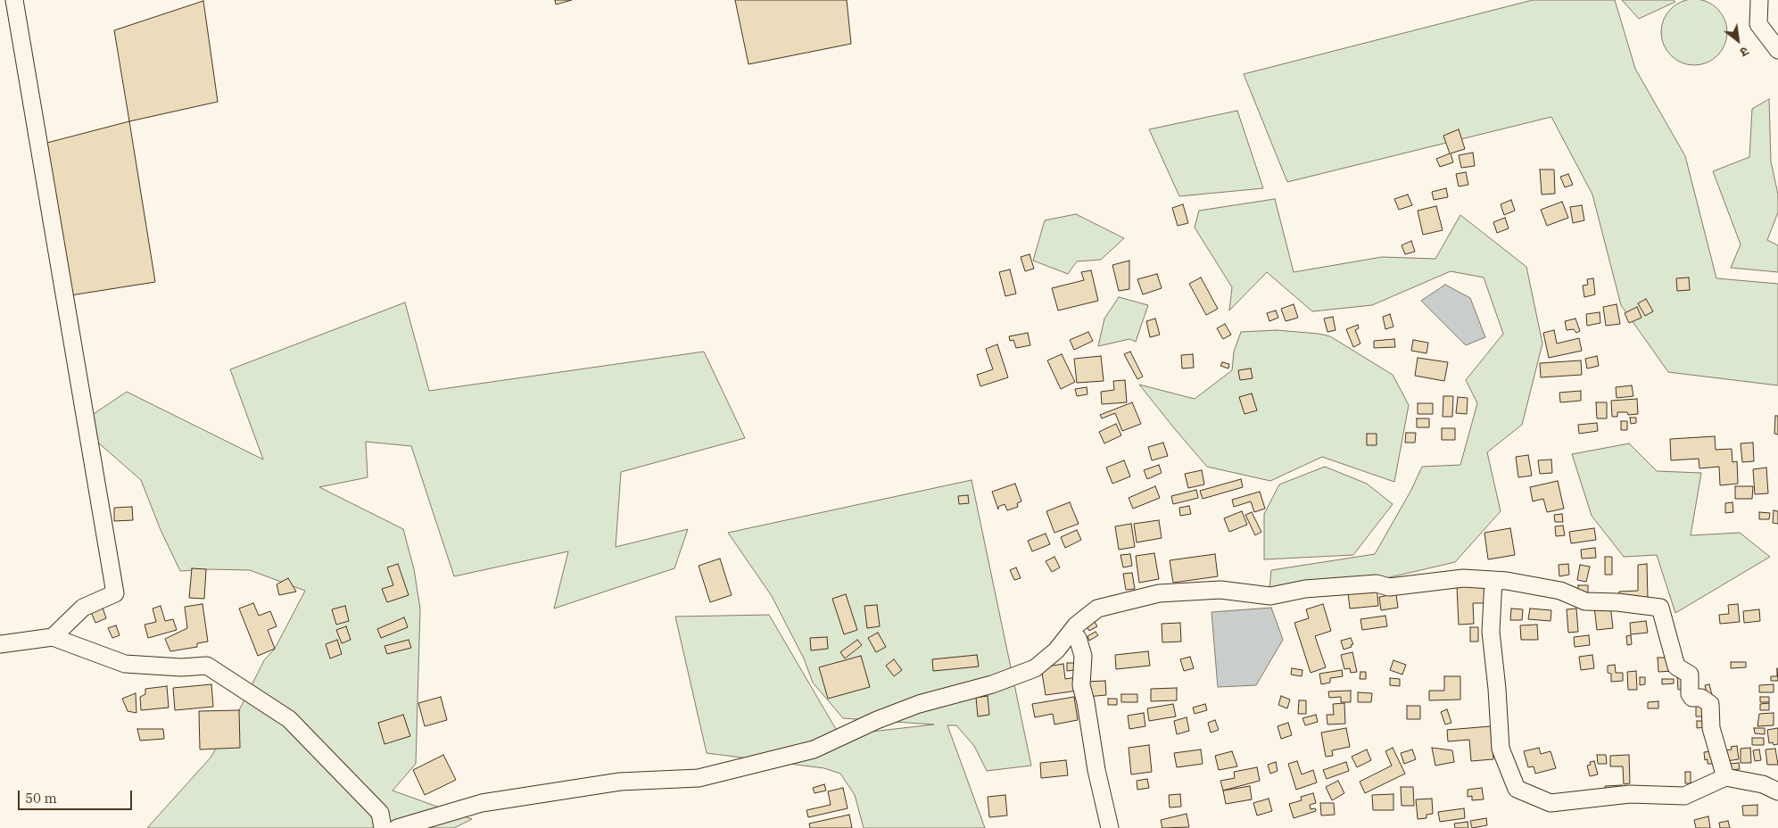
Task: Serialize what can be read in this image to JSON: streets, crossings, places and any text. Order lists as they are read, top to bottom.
{
  "scale_bar": "50 m",
  "north": "bottom right"
}
